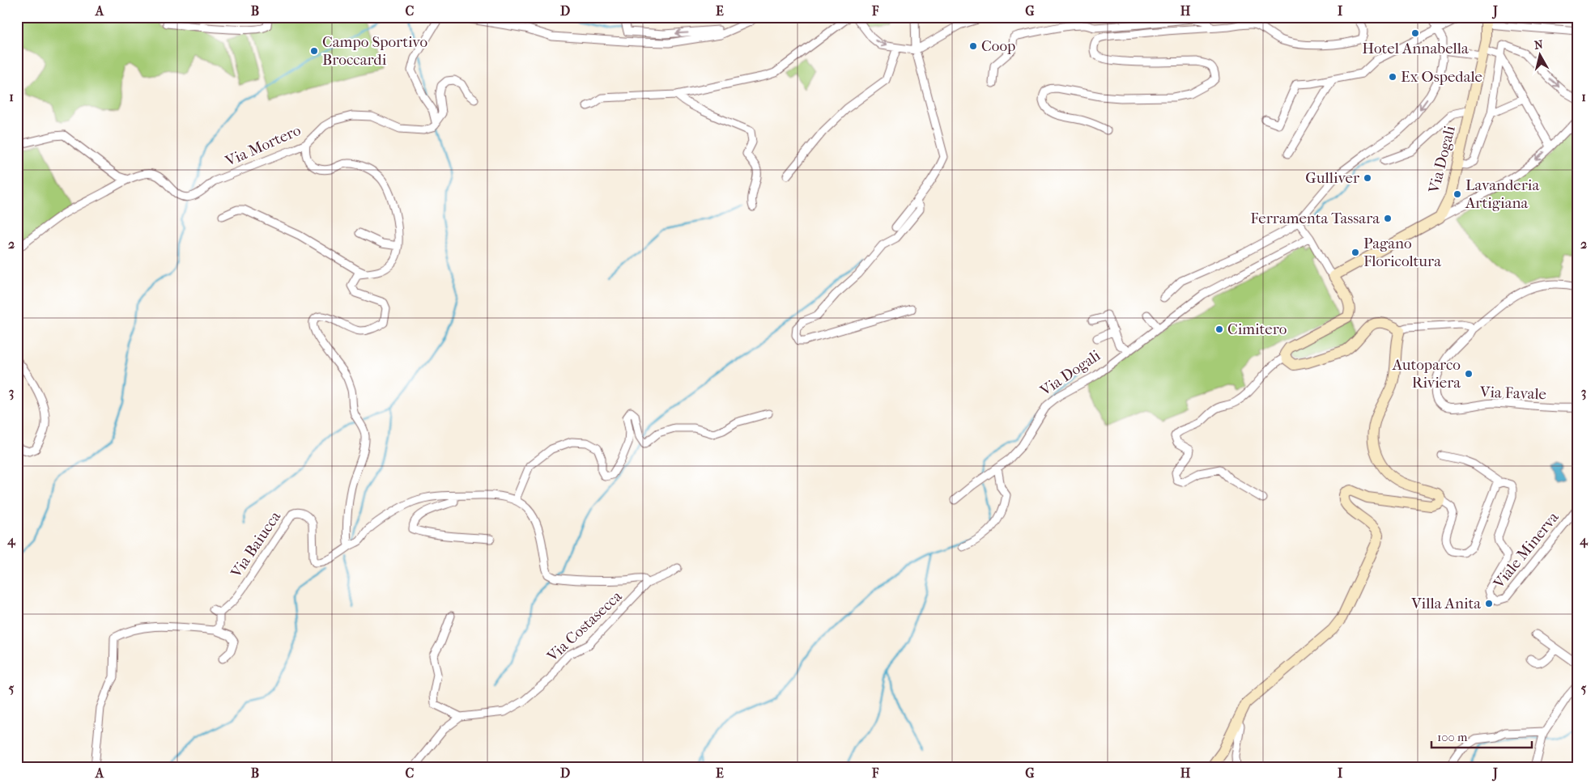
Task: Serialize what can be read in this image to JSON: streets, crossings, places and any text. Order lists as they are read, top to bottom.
{
  "streets": {
    "street": [
      "Via Mortero",
      "Via Dogali",
      "Via Favale",
      "Via Baiucca",
      "Viale Minerva",
      "Via Costasecca"
    ]
  },
  "places": [
    "Hotel Annabella",
    "Coop",
    "Campo Sportivo Broccardi",
    "Ex Ospedale",
    "Gulliver",
    "Lavanderia Artigiana",
    "Ferramenta Tassara",
    "Pagano Floricoltura",
    "Cimitero",
    "Autoparco Riviera",
    "Villa Anita"
  ],
  "scale_bar": "100 m",
  "north": "top",
  "grid": {
    "columns": [
      "A",
      "B",
      "C",
      "D",
      "E",
      "F",
      "G",
      "H",
      "I",
      "J"
    ],
    "rows": [
      "1",
      "2",
      "3",
      "4",
      "5"
    ]
  }
}
